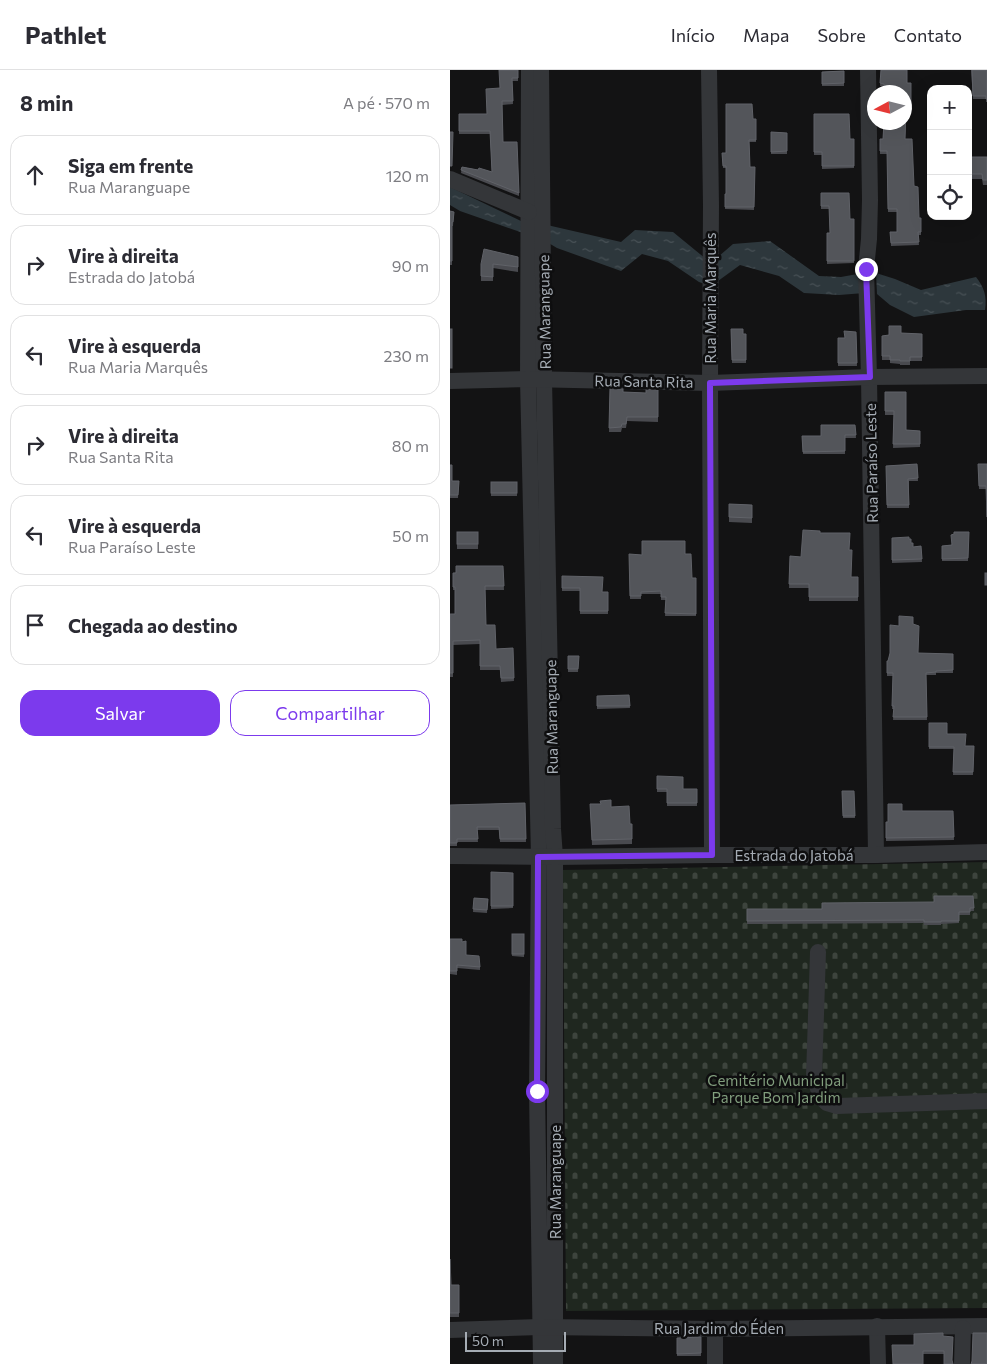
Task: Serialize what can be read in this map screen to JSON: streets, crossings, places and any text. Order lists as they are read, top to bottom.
{
  "streets": {
    "street": [
      "Rua Maria Marquês",
      "Rua Maranguape",
      "Rua Santa Rita",
      "Rua Paraíso Leste",
      "Estrada do Jatobá",
      "Rua Jardim do Éden"
    ]
  },
  "crossings": [
    ["Rua Maria Marquês", "Rua Santa Rita"],
    ["Rua Maria Marquês", "Estrada do Jatobá"],
    ["Rua Maranguape", "Rua Santa Rita"],
    ["Rua Maranguape", "Estrada do Jatobá"],
    ["Rua Maranguape", "Rua Jardim do Éden"],
    ["Rua Santa Rita", "Rua Paraíso Leste"],
    ["Rua Paraíso Leste", "Estrada do Jatobá"]
  ],
  "parks": ["Cemitério Municipal Parque Bom Jardim"],
  "scale_bar": "50 m",
  "north": "left",
  "page": {
    "header": "Pathlet",
    "nav": [
      "Início",
      "Mapa",
      "Sobre",
      "Contato"
    ],
    "heading": ["8 min", "A pé · 570 m"],
    "map_buttons": ["+", "−"],
    "list": [
      ["Siga em frente", "Rua Maranguape", "120 m"],
      ["Vire à direita", "Estrada do Jatobá", "90 m"],
      ["Vire à esquerda", "Rua Maria Marquês", "230 m"],
      ["Vire à direita", "Rua Santa Rita", "80 m"],
      ["Vire à esquerda", "Rua Paraíso Leste", "50 m"],
      "Chegada ao destino"
    ],
    "buttons": ["Salvar", "Compartilhar"],
    "scale": "50 m"
  }
}
